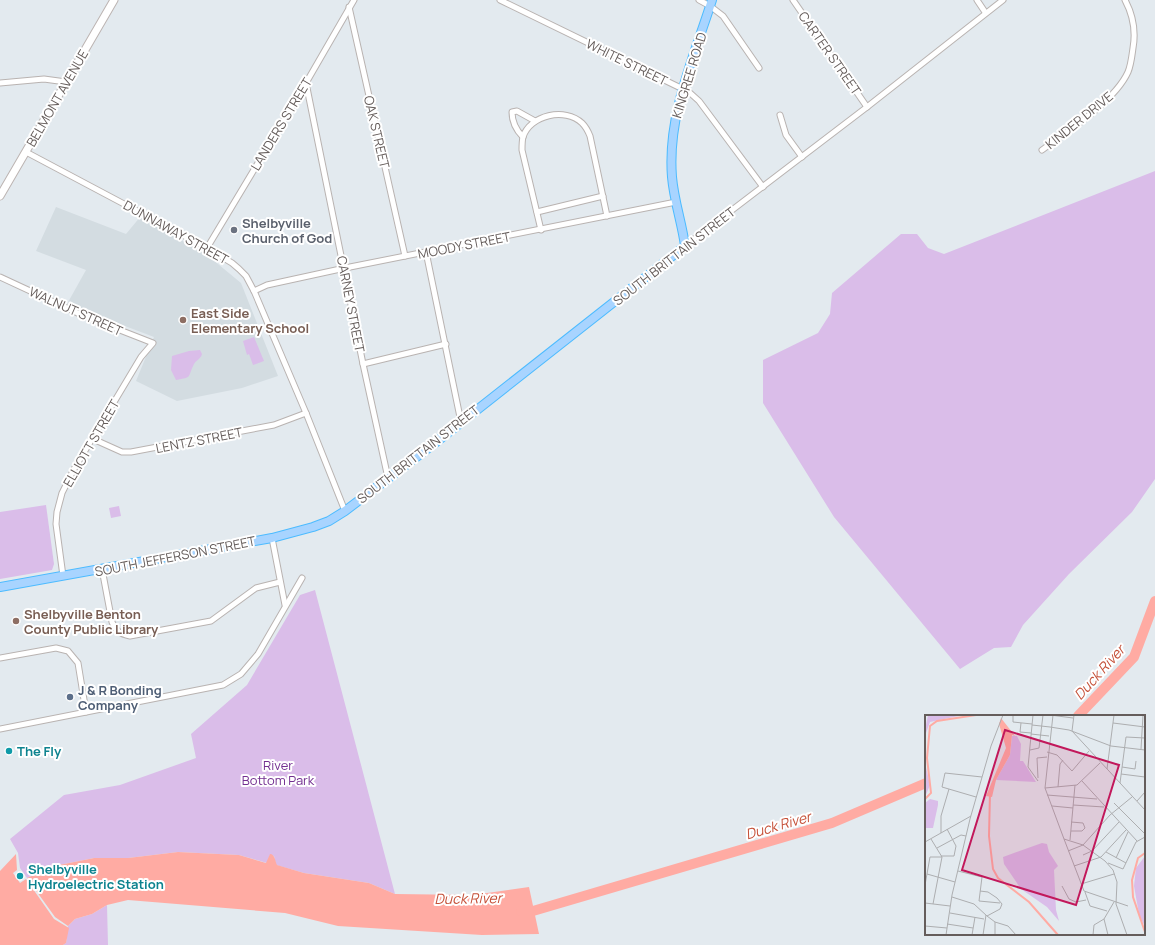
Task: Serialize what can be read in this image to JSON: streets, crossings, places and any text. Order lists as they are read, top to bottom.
{
  "streets": {
    "main road": [
      "KINGREE ROAD",
      "BELMONT AVENUE",
      "SOUTH BRITTAIN STREET",
      "SOUTH JEFFERSON STREET"
    ],
    "street": [
      "CARTER STREET",
      "WHITE STREET",
      "KINDER DRIVE",
      "LANDERS STREET",
      "OAK STREET",
      "DUNNAWAY STREET",
      "MOODY STREET",
      "CARNEY STREET",
      "WALNUT STREET",
      "LENTZ STREET",
      "ELLIOTT STREET"
    ]
  },
  "crossings": [
    ["CARTER STREET", "SOUTH BRITTAIN STREET"],
    ["WHITE STREET", "KINGREE ROAD"],
    ["WHITE STREET", "SOUTH BRITTAIN STREET"],
    ["KINGREE ROAD", "MOODY STREET"],
    ["KINGREE ROAD", "SOUTH BRITTAIN STREET"],
    ["BELMONT AVENUE", "DUNNAWAY STREET"],
    ["LANDERS STREET", "OAK STREET"],
    ["LANDERS STREET", "DUNNAWAY STREET"],
    ["LANDERS STREET", "CARNEY STREET"],
    ["OAK STREET", "MOODY STREET"],
    ["DUNNAWAY STREET", "MOODY STREET"],
    ["DUNNAWAY STREET", "SOUTH BRITTAIN STREET"],
    ["DUNNAWAY STREET", "LENTZ STREET"],
    ["DUNNAWAY STREET", "SOUTH JEFFERSON STREET"],
    ["MOODY STREET", "CARNEY STREET"],
    ["SOUTH BRITTAIN STREET", "CARNEY STREET"],
    ["SOUTH BRITTAIN STREET", "SOUTH JEFFERSON STREET"],
    ["WALNUT STREET", "ELLIOTT STREET"],
    ["LENTZ STREET", "ELLIOTT STREET"],
    ["ELLIOTT STREET", "SOUTH JEFFERSON STREET"]
  ],
  "water": ["Duck River"],
  "parks": ["River Bottom Park"],
  "places": [
    "Shelbyville Church of God",
    "East Side Elementary School",
    "Shelbyville Benton County Public Library",
    "J & R Bonding Company",
    "The Fly",
    "Shelbyville Hydroelectric Station"
  ]
}
